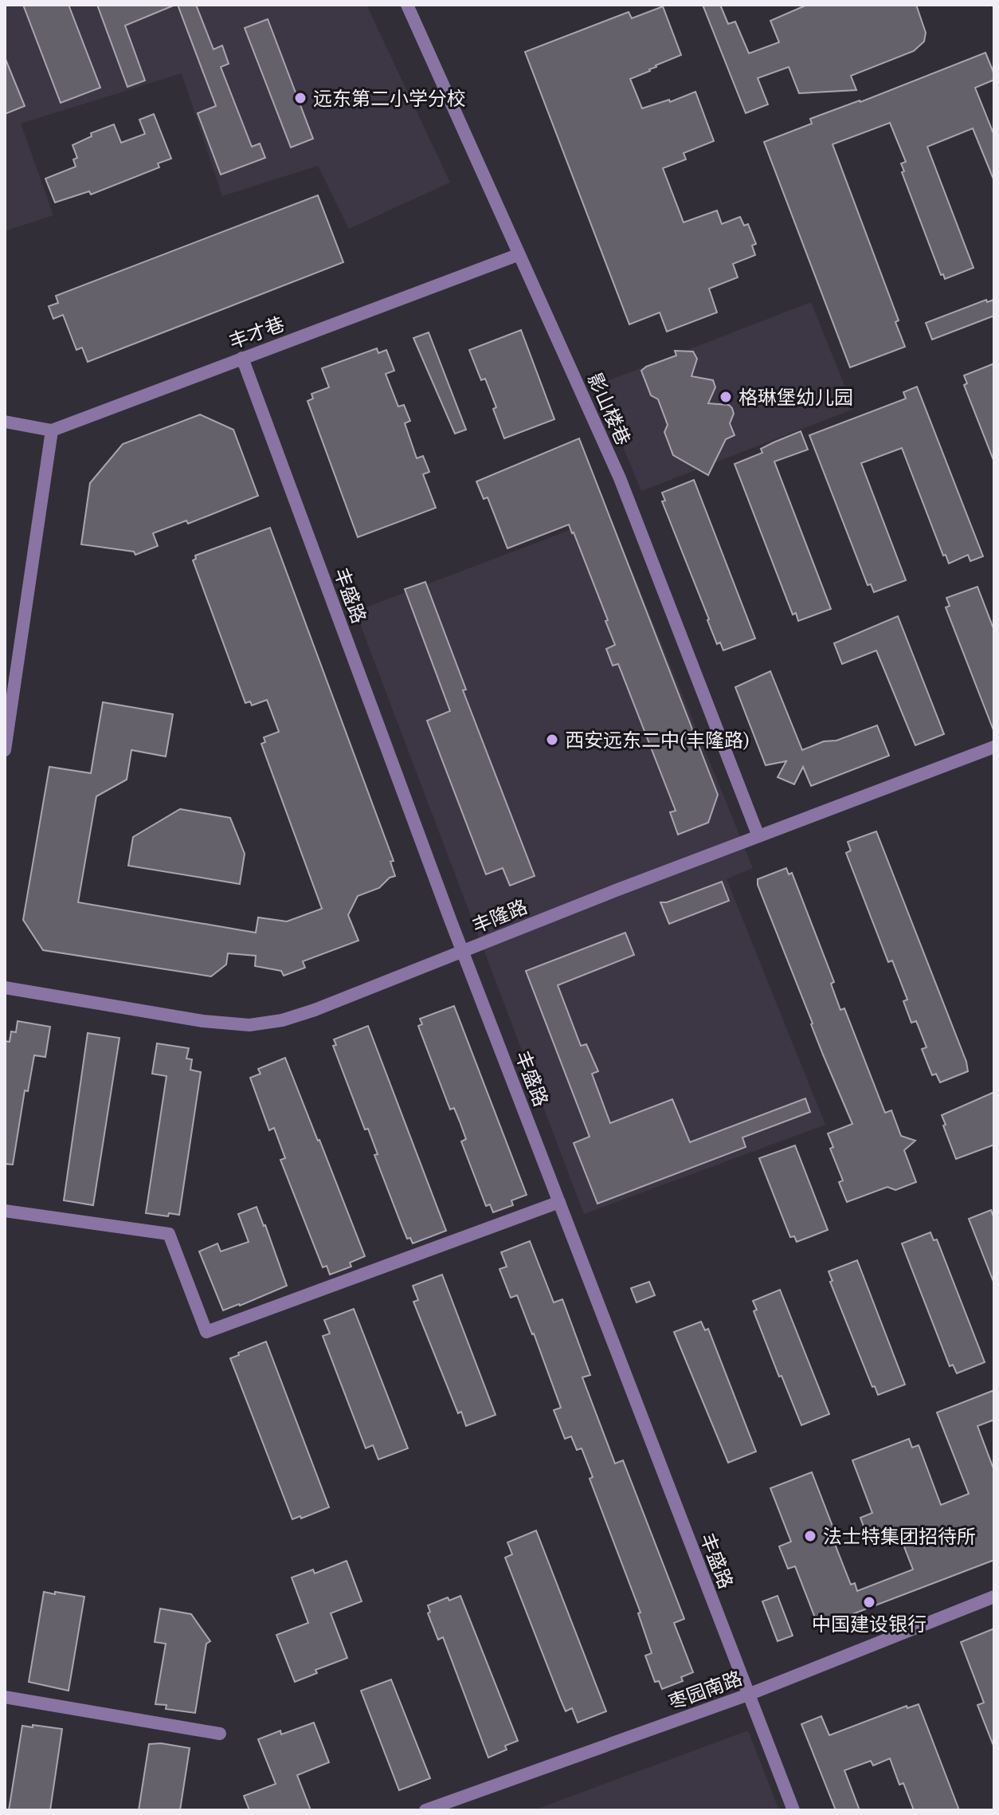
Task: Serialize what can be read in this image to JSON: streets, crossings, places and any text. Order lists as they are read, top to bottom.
{
  "streets": {
    "street": [
      "丰才巷",
      "影山楼巷",
      "丰盛路",
      "丰隆路",
      "枣园南路"
    ]
  },
  "crossings": [
    ["丰才巷", "影山楼巷"],
    ["丰才巷", "丰盛路"],
    ["影山楼巷", "丰隆路"],
    ["丰盛路", "丰隆路"],
    ["丰盛路", "枣园南路"]
  ],
  "places": [
    "远东第二小学分校",
    "格琳堡幼儿园",
    "西安远东二中(丰隆路)",
    "法士特集团招待所",
    "中国建设银行"
  ]
}
